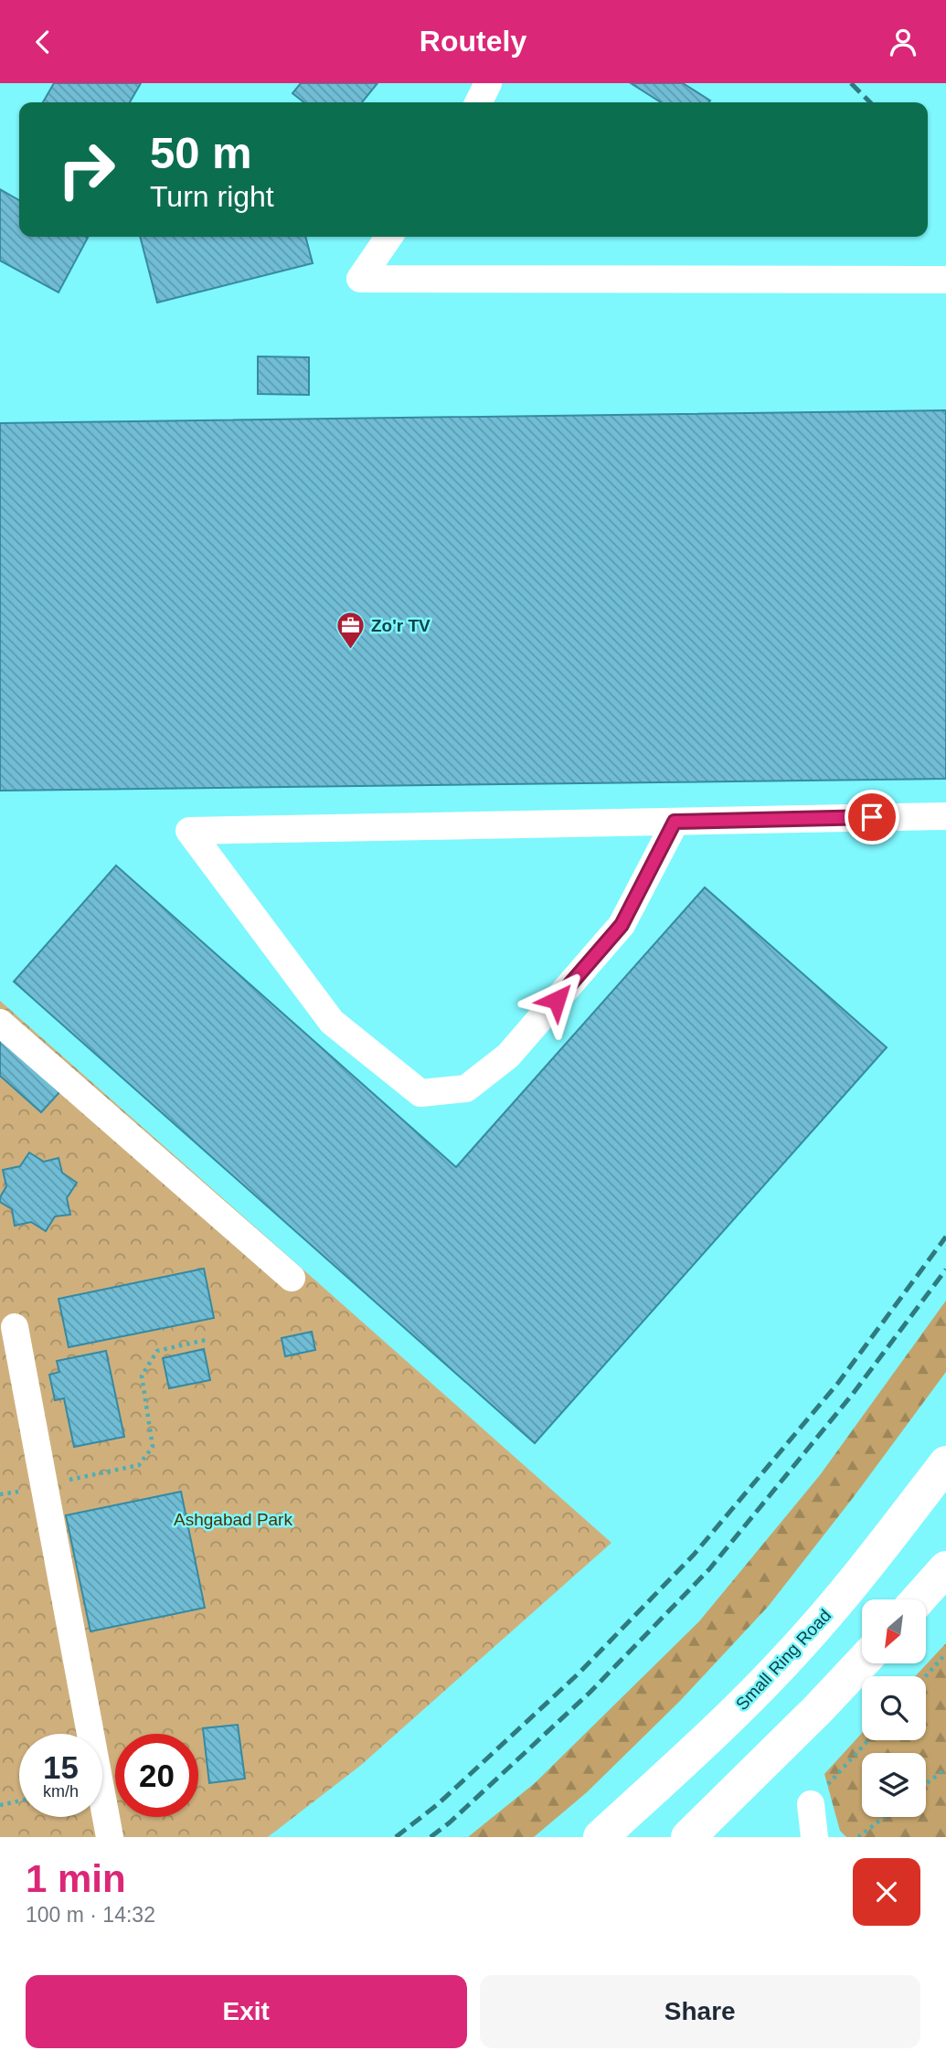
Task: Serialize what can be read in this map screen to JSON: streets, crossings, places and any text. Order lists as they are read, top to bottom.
{
  "streets": {
    "highway": ["Small Ring Road"]
  },
  "parks": ["Ashgabad Park"],
  "places": {
    "office": ["Zo'r TV"]
  },
  "north": "bottom left",
  "page": {
    "header": "Routely",
    "turn": ["50 m", "Turn right"],
    "speed": "15 km/h",
    "limit": "20",
    "heading": ["1 min", "100 m · 14:32"],
    "buttons": ["Exit", "Share"]
  }
}
